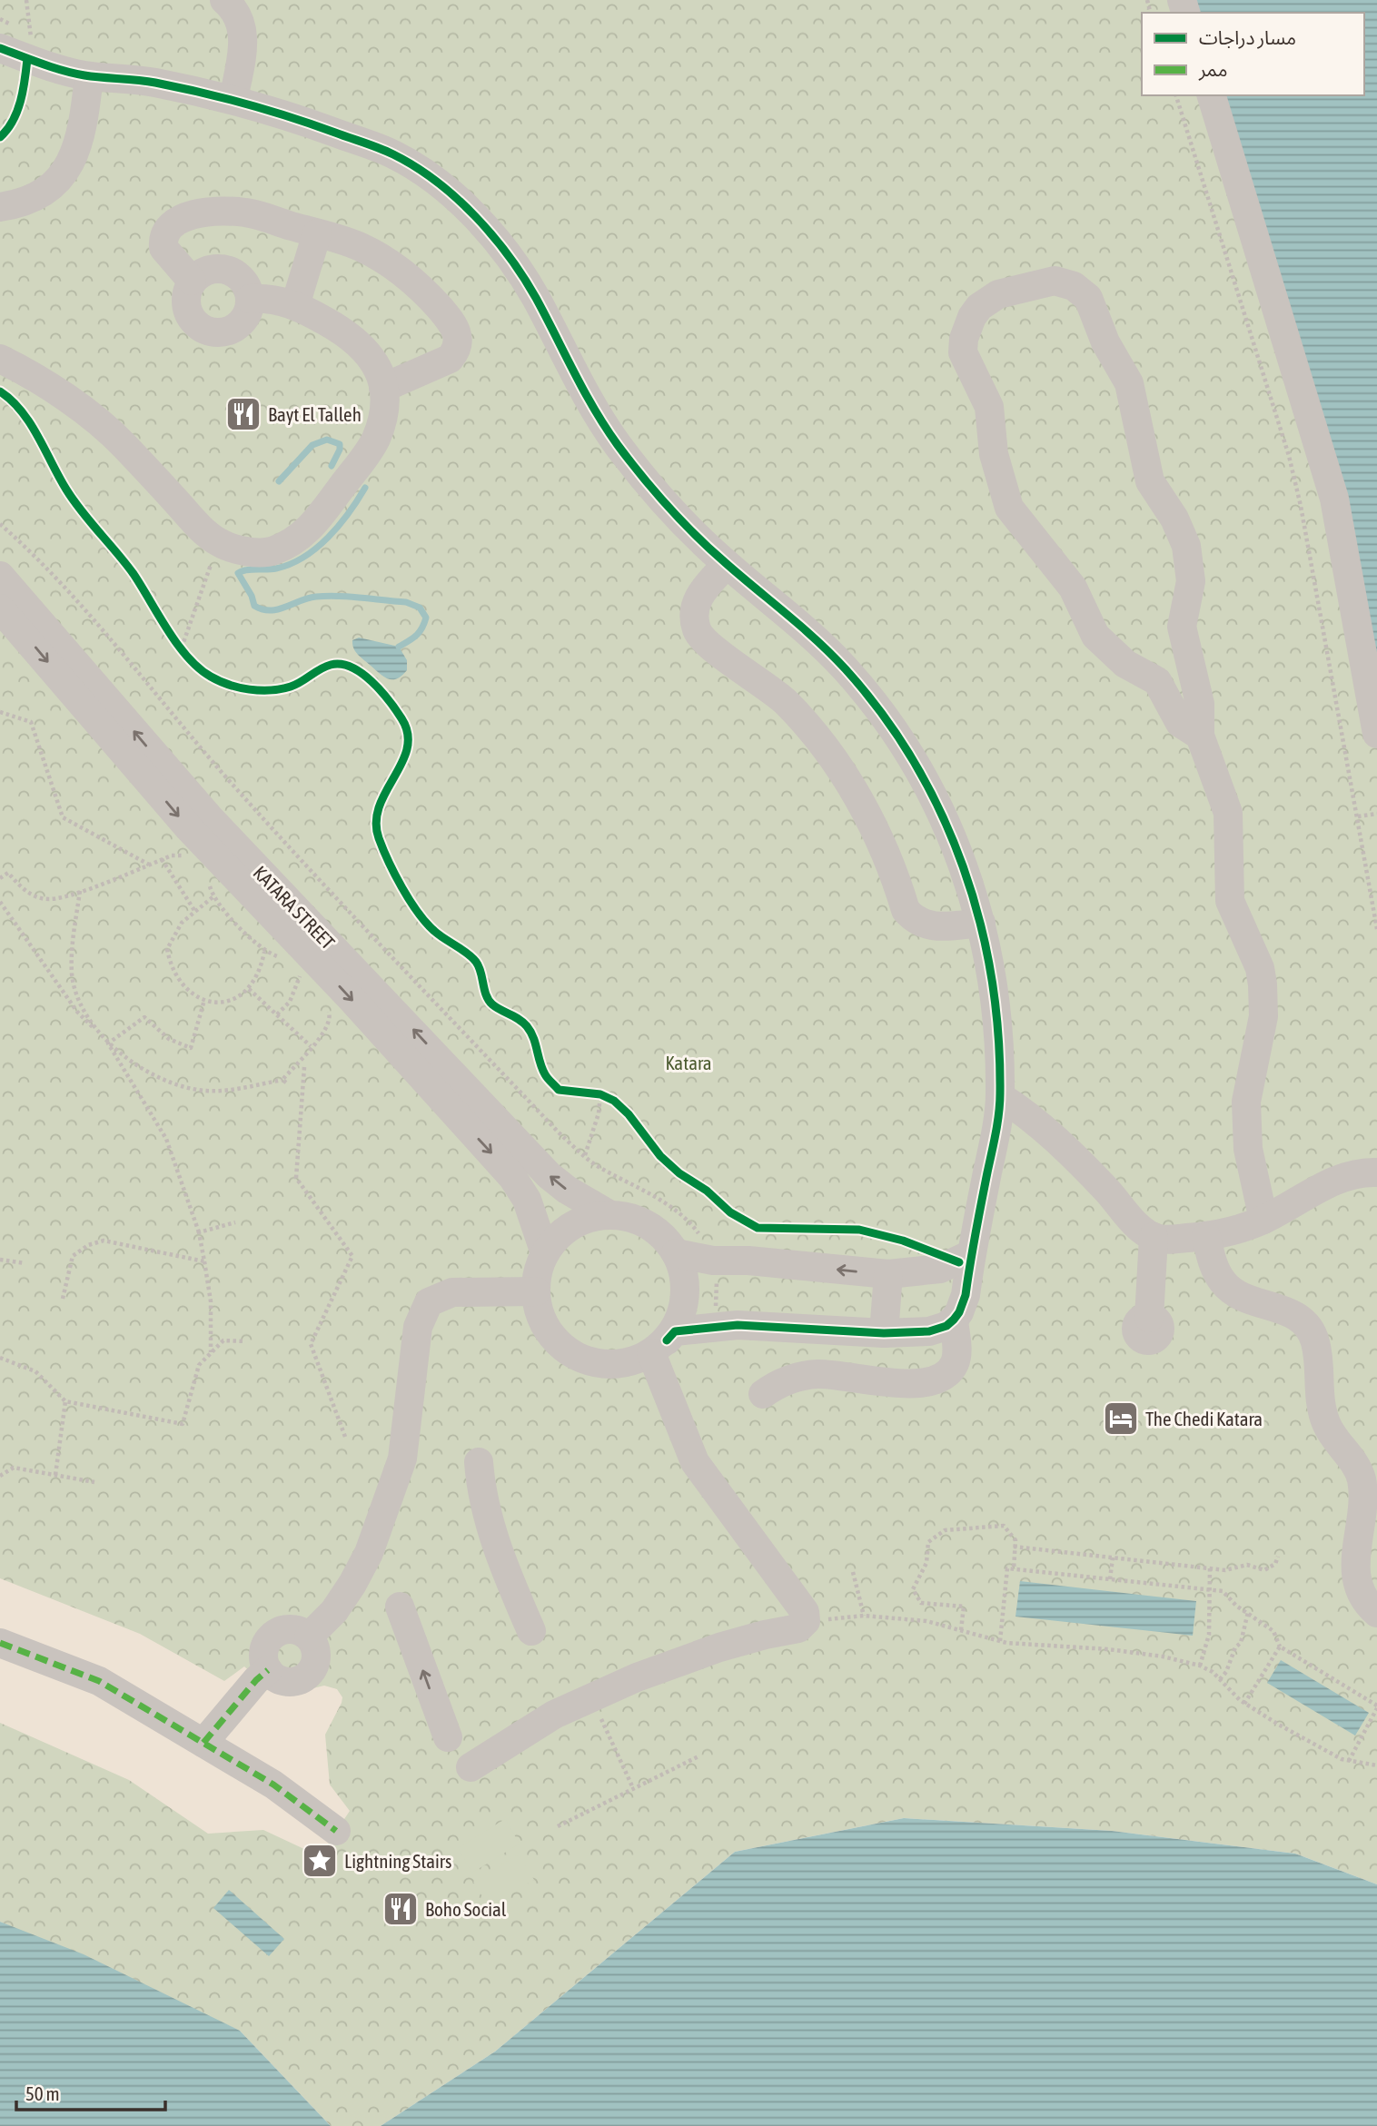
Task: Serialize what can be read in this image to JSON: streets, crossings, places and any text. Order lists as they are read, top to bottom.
{
  "streets": {
    "street": ["KATARA STREET"]
  },
  "parks": ["Katara"],
  "places": {
    "restaurant": ["Bayt El Talleh", "Boho Social"],
    "hotel": ["The Chedi Katara"],
    "place": ["Lightning Stairs"]
  },
  "legend": ["مسار دراجات", "ممر"],
  "scale_bar": "50 m"
}
